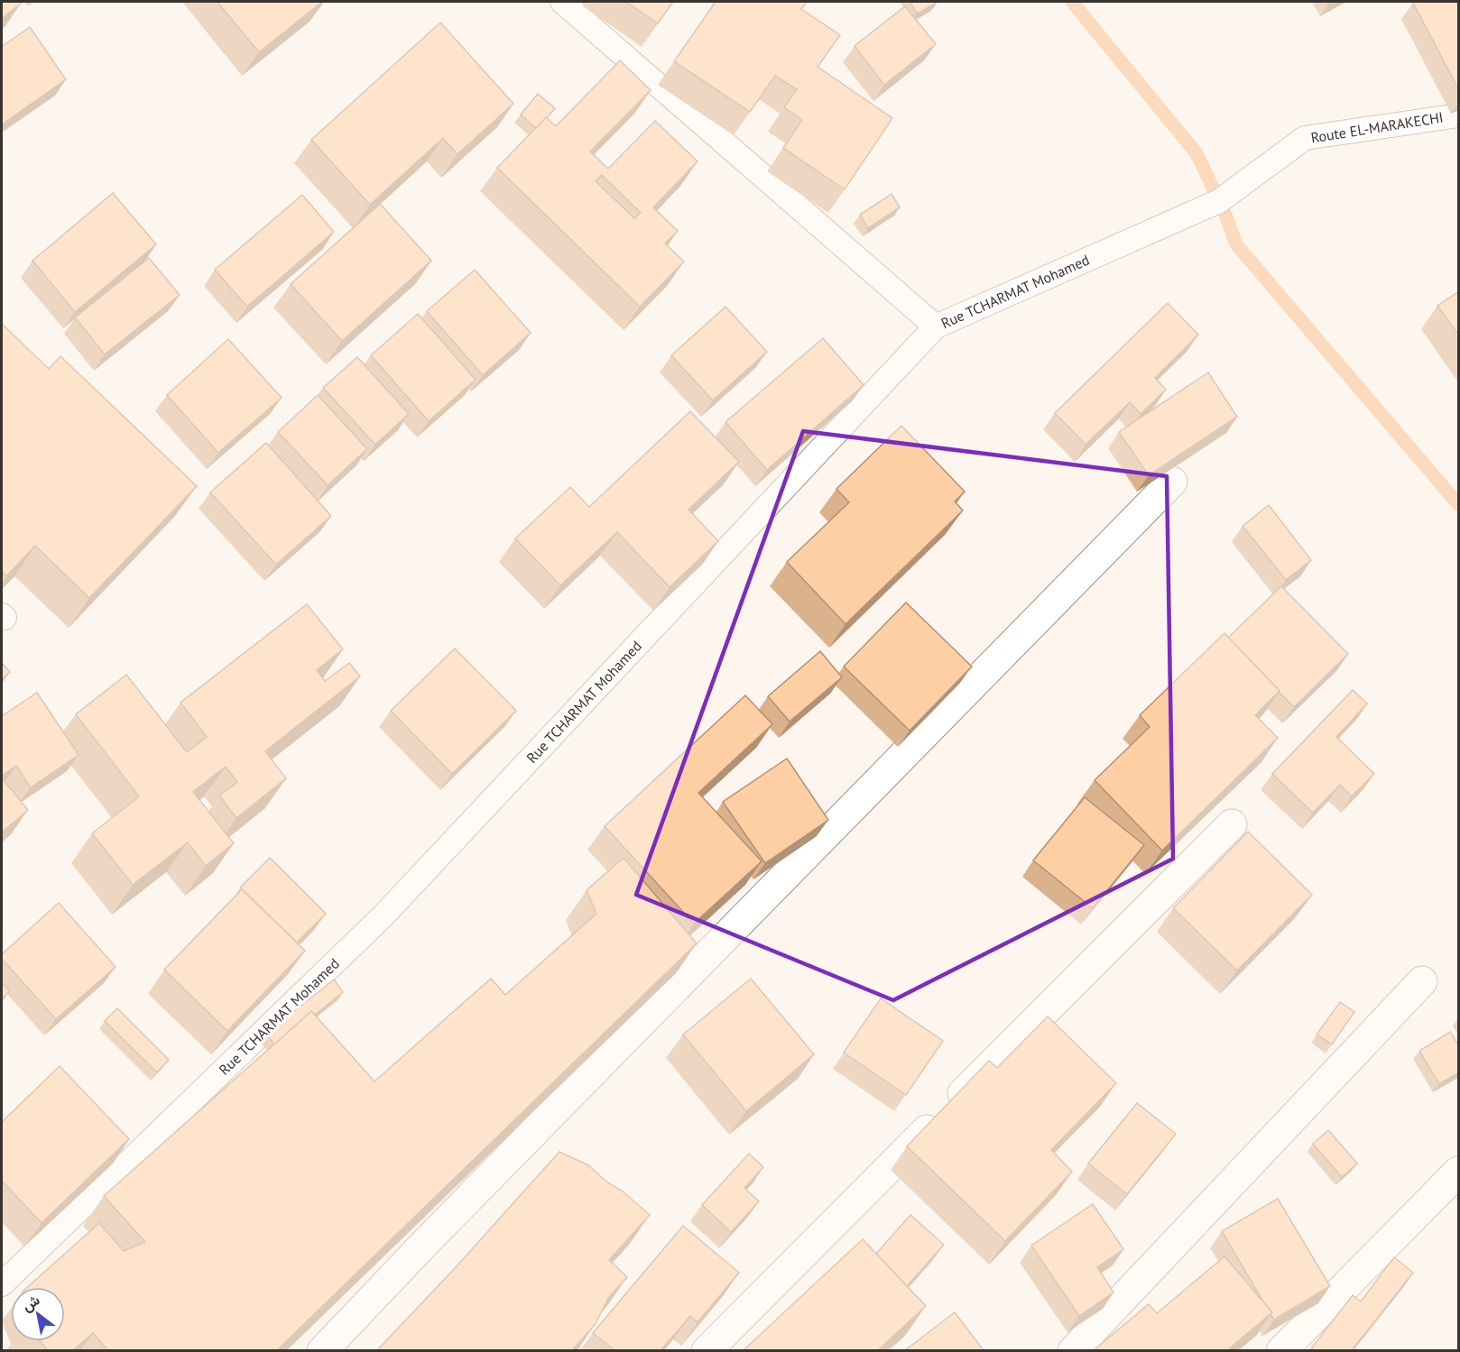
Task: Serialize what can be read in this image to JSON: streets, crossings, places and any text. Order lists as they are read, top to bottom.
{
  "streets": {
    "lane": ["Route EL-MARAKECHI", "Rue TCHARMAT Mohamed"]
  },
  "crossings": [
    ["Route EL-MARAKECHI", "Rue TCHARMAT Mohamed"]
  ],
  "north": "top left"
}
